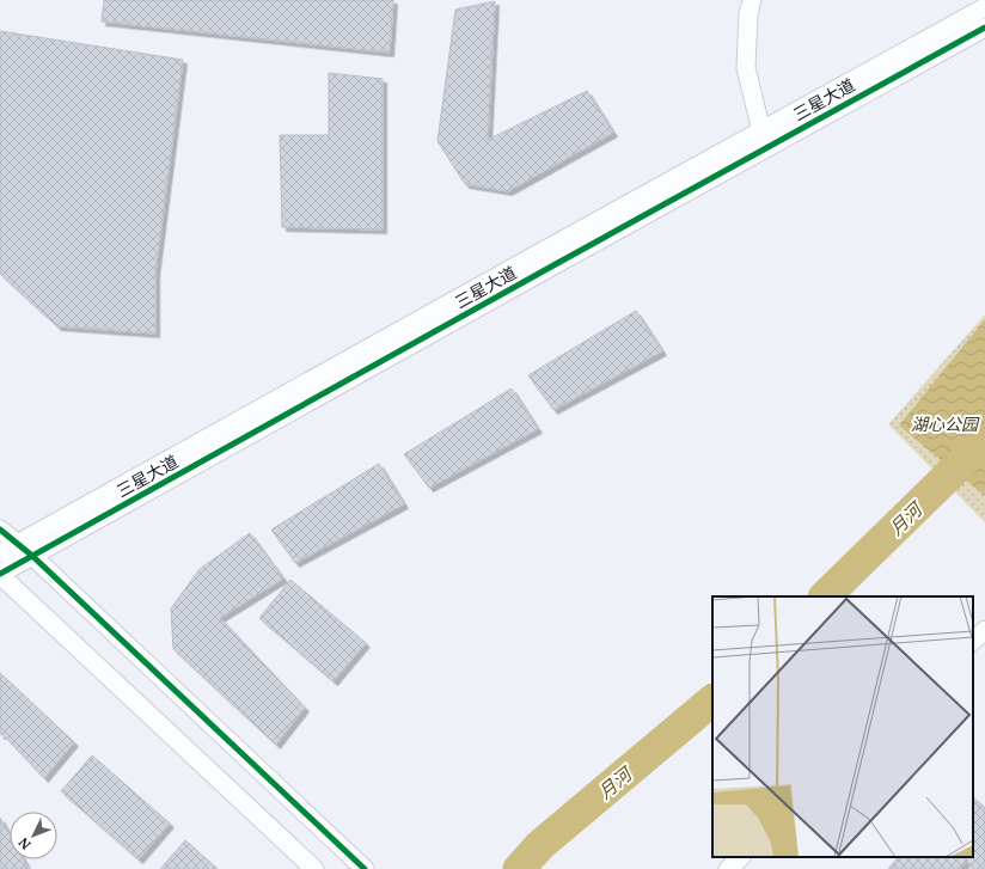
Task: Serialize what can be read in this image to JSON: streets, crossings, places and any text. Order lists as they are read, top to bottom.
{
  "streets": {
    "street": ["三星大道"]
  },
  "water": ["月河"],
  "parks": ["湖心公园"],
  "north": "bottom left"
}
